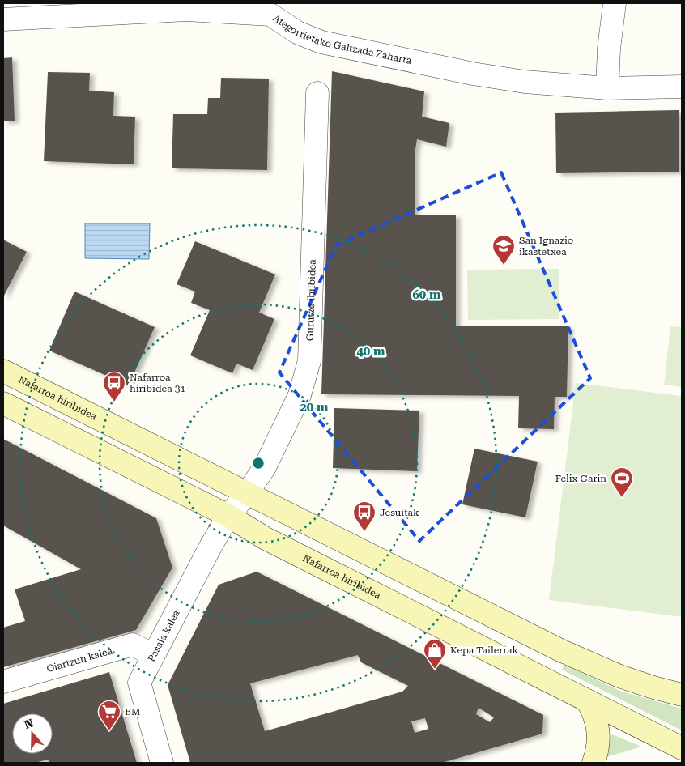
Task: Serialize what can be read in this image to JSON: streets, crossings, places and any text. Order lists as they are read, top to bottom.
{
  "streets": {
    "main road": ["Nafarroa hiribidea"],
    "street": [
      "Ategorrietako Galtzada Zaharra",
      "Gurutze ibilbidea",
      "Pasaia kalea",
      "Oiartzun kalea"
    ]
  },
  "crossings": [
    ["Gurutze ibilbidea", "Nafarroa hiribidea"],
    ["Gurutze ibilbidea", "Pasaia kalea"],
    ["Nafarroa hiribidea", "Pasaia kalea"],
    ["Pasaia kalea", "Oiartzun kalea"]
  ],
  "places": {
    "school or university": ["San Ignazio ikastetxea"],
    "bus stop": ["Nafarroa hiribidea 31", "Jesuitak"],
    "sports": ["Felix Garin"],
    "shop": ["Kepa Tailerrak"],
    "supermarket": ["BM"]
  },
  "north": "top",
  "rings": ["60 m", "40 m", "20 m"]
}
